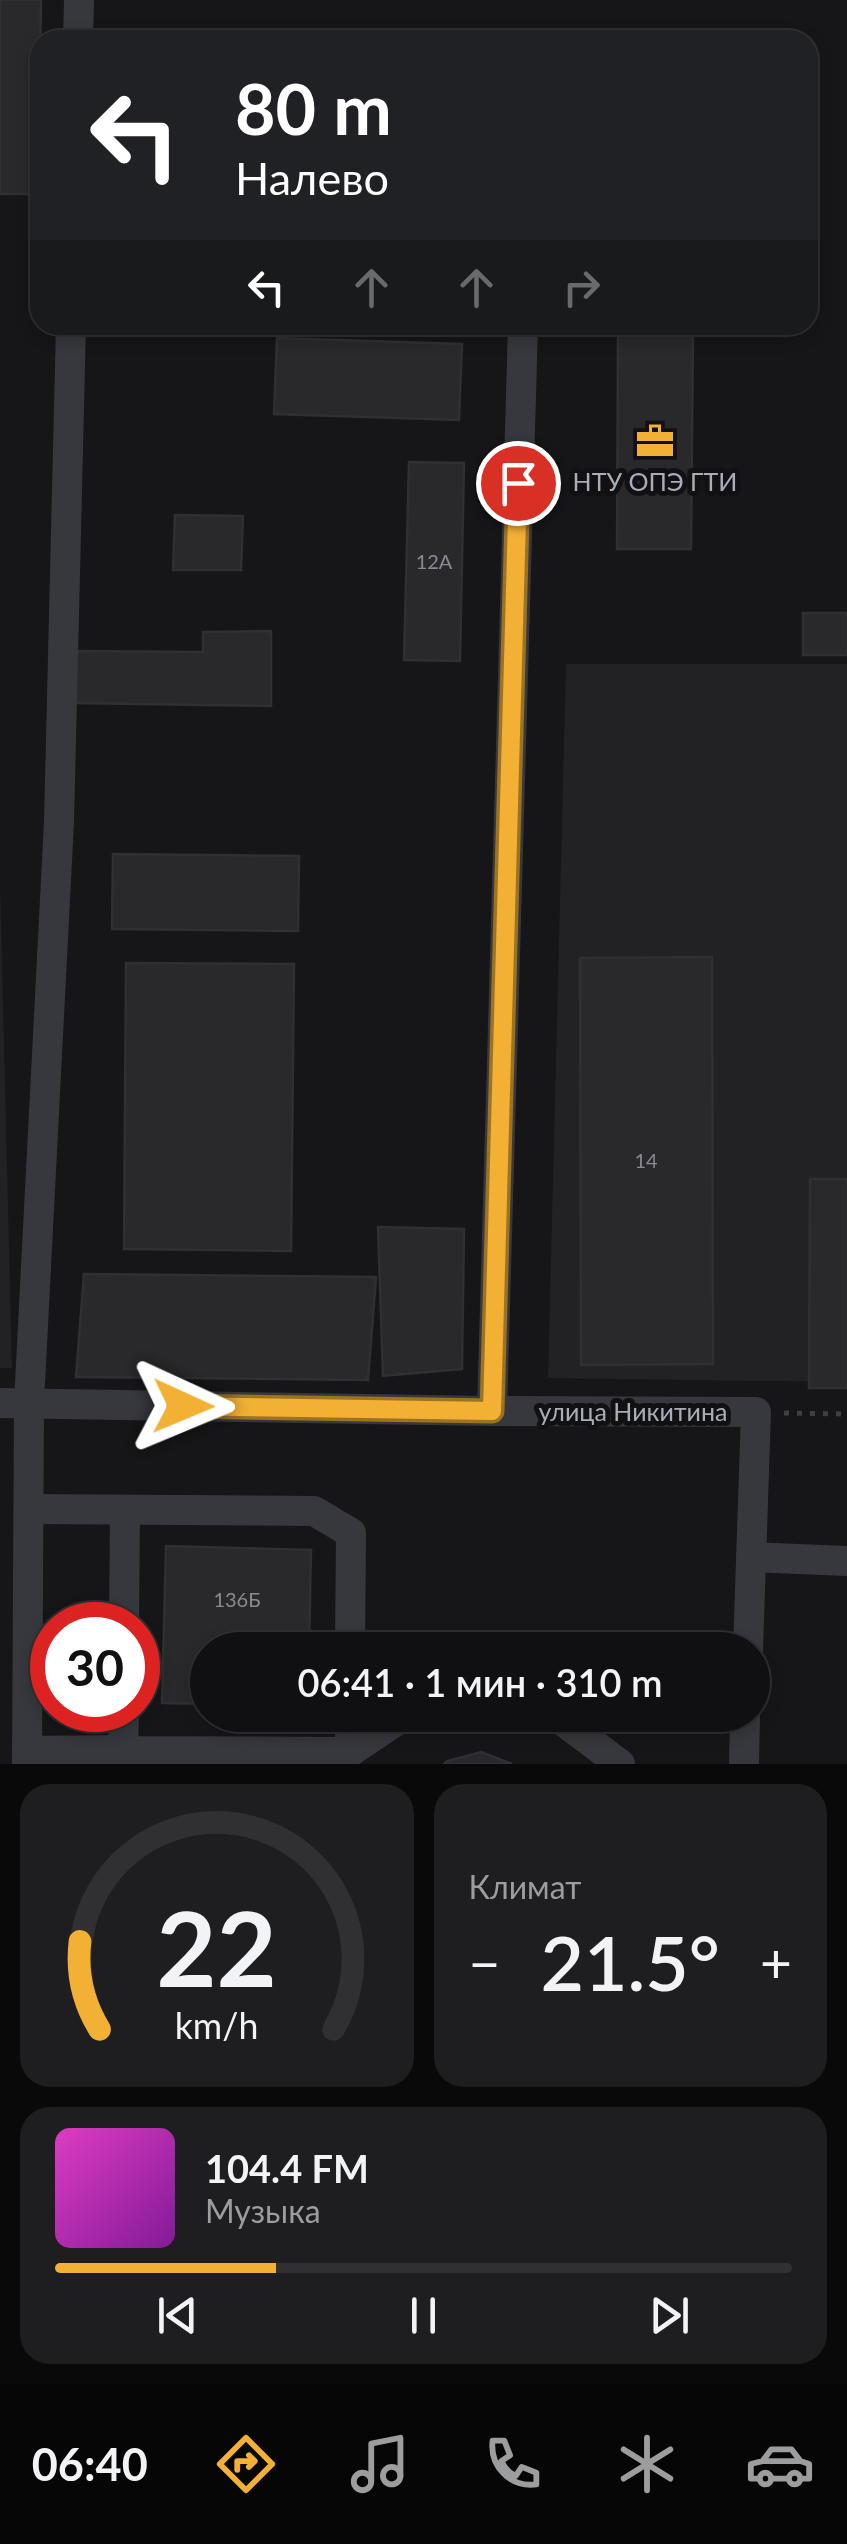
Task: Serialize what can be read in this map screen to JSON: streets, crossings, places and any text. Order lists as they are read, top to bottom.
{
  "streets": {
    "street": ["улица Никитина"]
  },
  "places": {
    "office": ["НТУ ОПЭ ГТИ"]
  },
  "house_numbers": ["12А", "14", "136Б"],
  "page": {
    "turn": ["80 m", "Налево"],
    "limit": "30",
    "trip": "06:41 · 1 мин · 310 m",
    "tile": "Климат",
    "heat": ["−", "21.5°", "+"],
    "song": ["104.4 FM", "Музыка"],
    "tabs": "06:40",
    "gauge": ["22", "km/h"]
  }
}
